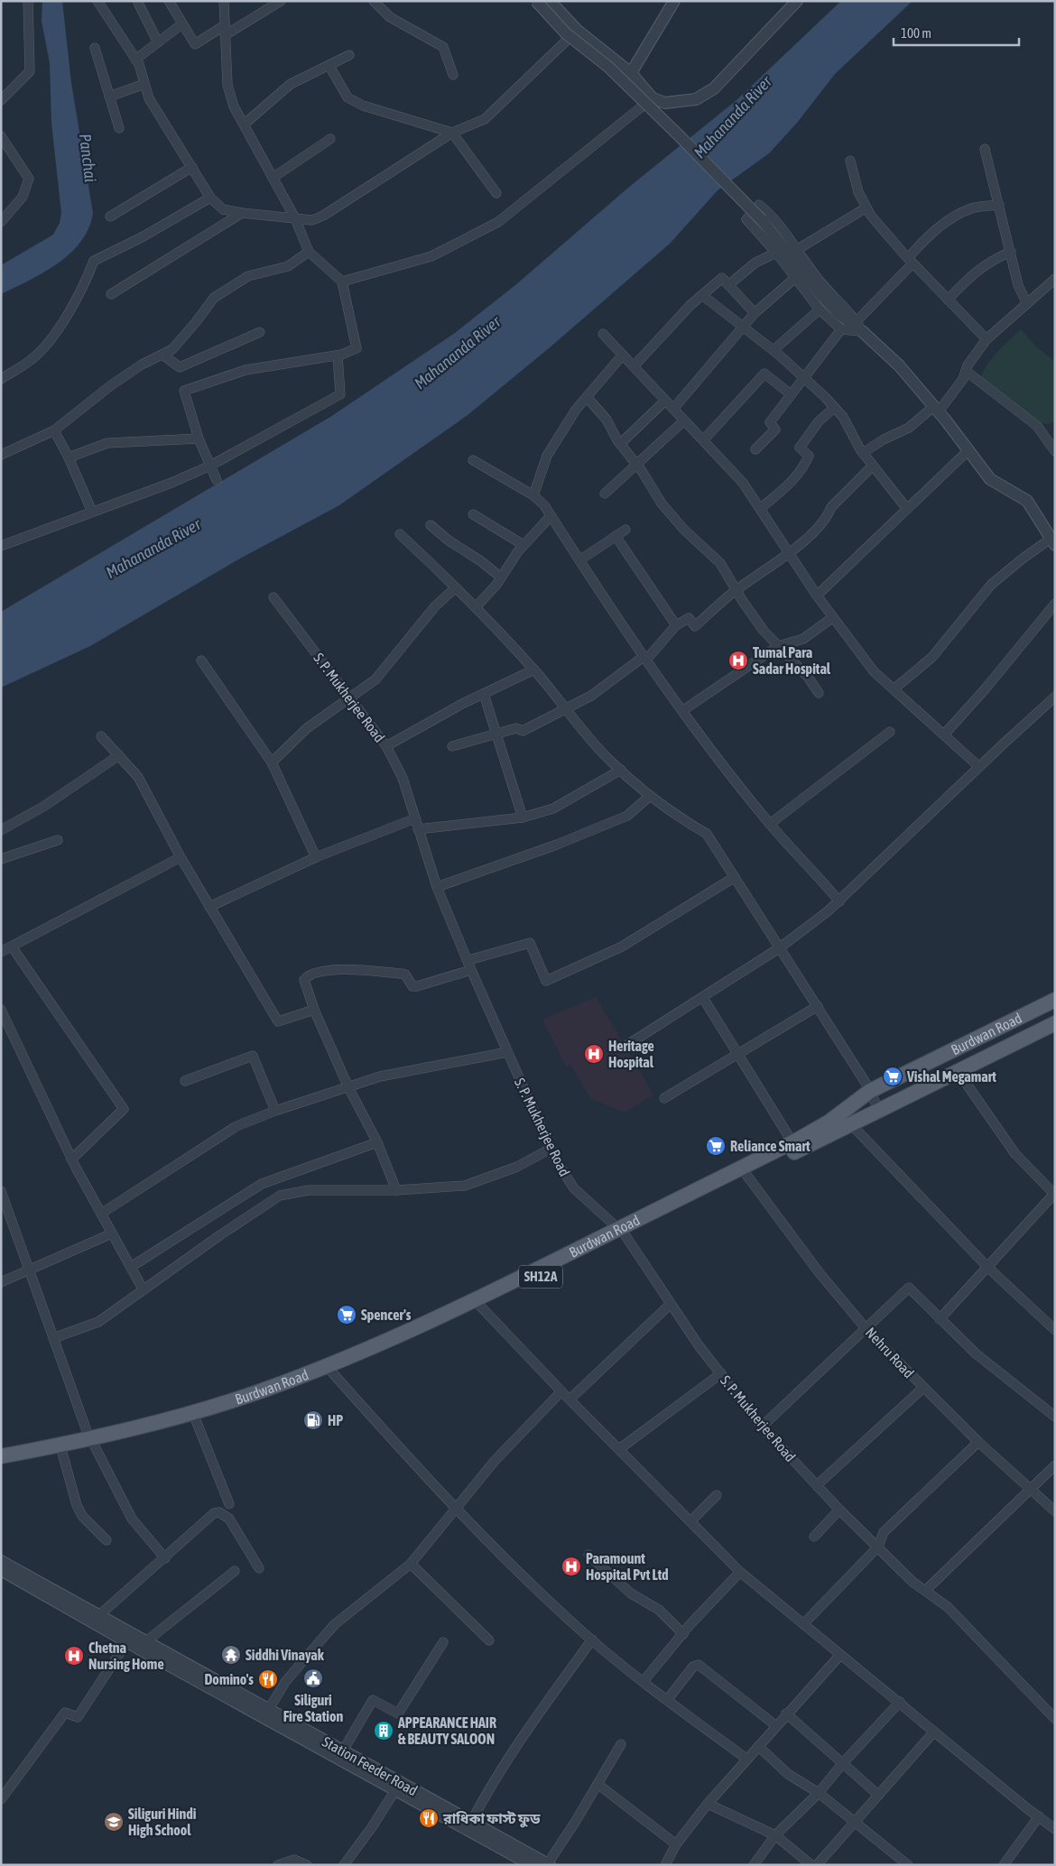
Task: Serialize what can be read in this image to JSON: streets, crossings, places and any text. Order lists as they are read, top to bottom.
{
  "streets": {
    "main road": ["Burdwan Road", "SH12A"],
    "street": ["S. P. Mukherjee Road", "Nehru Road", "Station Feeder Road"]
  },
  "crossings": [
    ["S. P. Mukherjee Road", "Burdwan Road"],
    ["Burdwan Road", "Nehru Road"]
  ],
  "water": ["Mahananda River", "Panchai"],
  "places": {
    "hospital": [
      "Tumal Para Sadar Hospital",
      "Heritage Hospital",
      "Paramount Hospital Pvt Ltd",
      "Chetna Nursing Home"
    ],
    "supermarket": ["Vishal Megamart", "Reliance Smart", "Spencer's"],
    "fuel station": ["HP"],
    "temple": ["Siddhi Vinayak"],
    "public building": ["Siliguri Fire Station"],
    "restaurant": ["Domino's", "রাধিকা ফাস্ট ফুড"],
    "building": ["APPEARANCE HAIR & BEAUTY SALOON"],
    "school or university": ["Siliguri Hindi High School"]
  },
  "scale_bar": "100 m"
}
